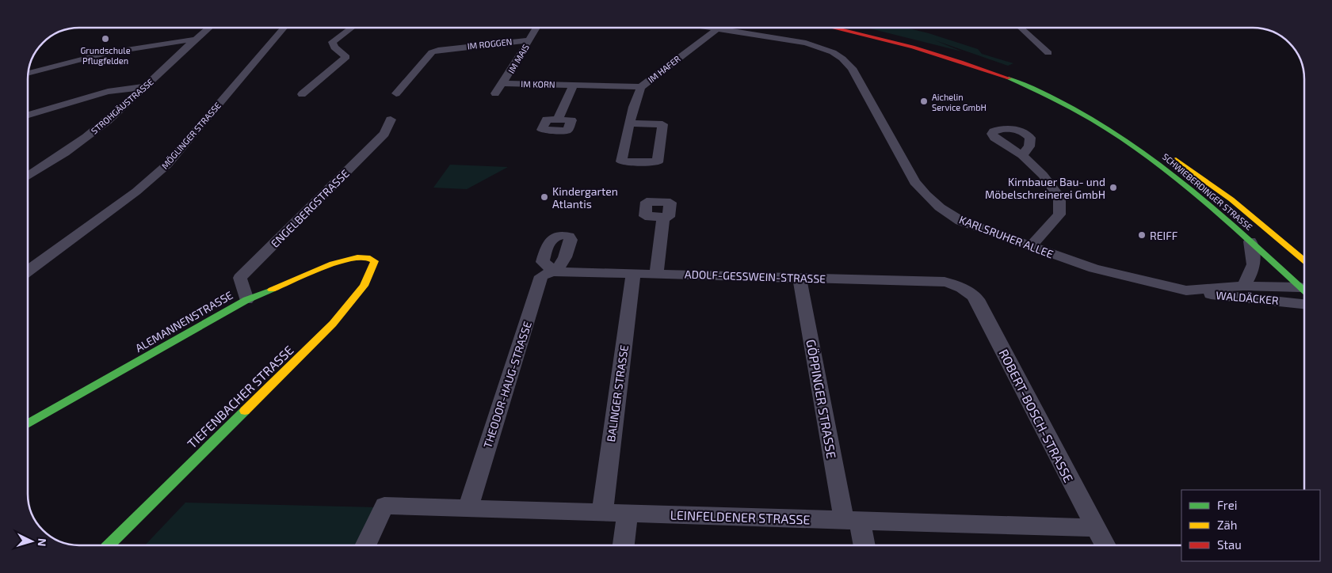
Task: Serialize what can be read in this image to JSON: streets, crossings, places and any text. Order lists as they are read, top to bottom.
{
  "streets": {
    "main road": ["SCHWIEBERDINGER STRASSE", "ALEMANNENSTRASSE", "TIEFENBACHER STRASSE"],
    "street": [
      "IM ROGGEN",
      "IM MAIS",
      "IM HAFER",
      "IM KORN",
      "STROHGÄUSTRASSE",
      "MÖGLINGER STRASSE",
      "ENGELBERGSTRASSE",
      "KARLSRUHER ALLEE",
      "ADOLF-GESSWEIN-STRASSE",
      "WALDÄCKER",
      "THEODOR-HAUG-STRASSE",
      "BALINGER STRASSE",
      "GÖPPINGER STRASSE",
      "ROBERT-BOSCH-STRASSE",
      "LEINFELDENER STRASSE"
    ]
  },
  "crossings": [
    ["IM ROGGEN", "IM MAIS"],
    ["IM MAIS", "IM KORN"],
    ["IM HAFER", "IM KORN"],
    ["IM HAFER", "KARLSRUHER ALLEE"],
    ["ENGELBERGSTRASSE", "ALEMANNENSTRASSE"],
    ["KARLSRUHER ALLEE", "WALDÄCKER"],
    ["ADOLF-GESSWEIN-STRASSE", "THEODOR-HAUG-STRASSE"],
    ["ADOLF-GESSWEIN-STRASSE", "BALINGER STRASSE"],
    ["ADOLF-GESSWEIN-STRASSE", "GÖPPINGER STRASSE"],
    ["ADOLF-GESSWEIN-STRASSE", "ROBERT-BOSCH-STRASSE"],
    ["ALEMANNENSTRASSE", "TIEFENBACHER STRASSE"],
    ["THEODOR-HAUG-STRASSE", "LEINFELDENER STRASSE"],
    ["BALINGER STRASSE", "LEINFELDENER STRASSE"],
    ["GÖPPINGER STRASSE", "LEINFELDENER STRASSE"],
    ["ROBERT-BOSCH-STRASSE", "LEINFELDENER STRASSE"]
  ],
  "places": [
    "Grundschule Pflugfelden",
    "Aichelin Service GmbH",
    "Kirnbauer Bau- und Möbelschreinerei GmbH",
    "Kindergarten Atlantis",
    "REIFF"
  ],
  "legend": ["Frei", "Zäh", "Stau"],
  "north": "right"
}
